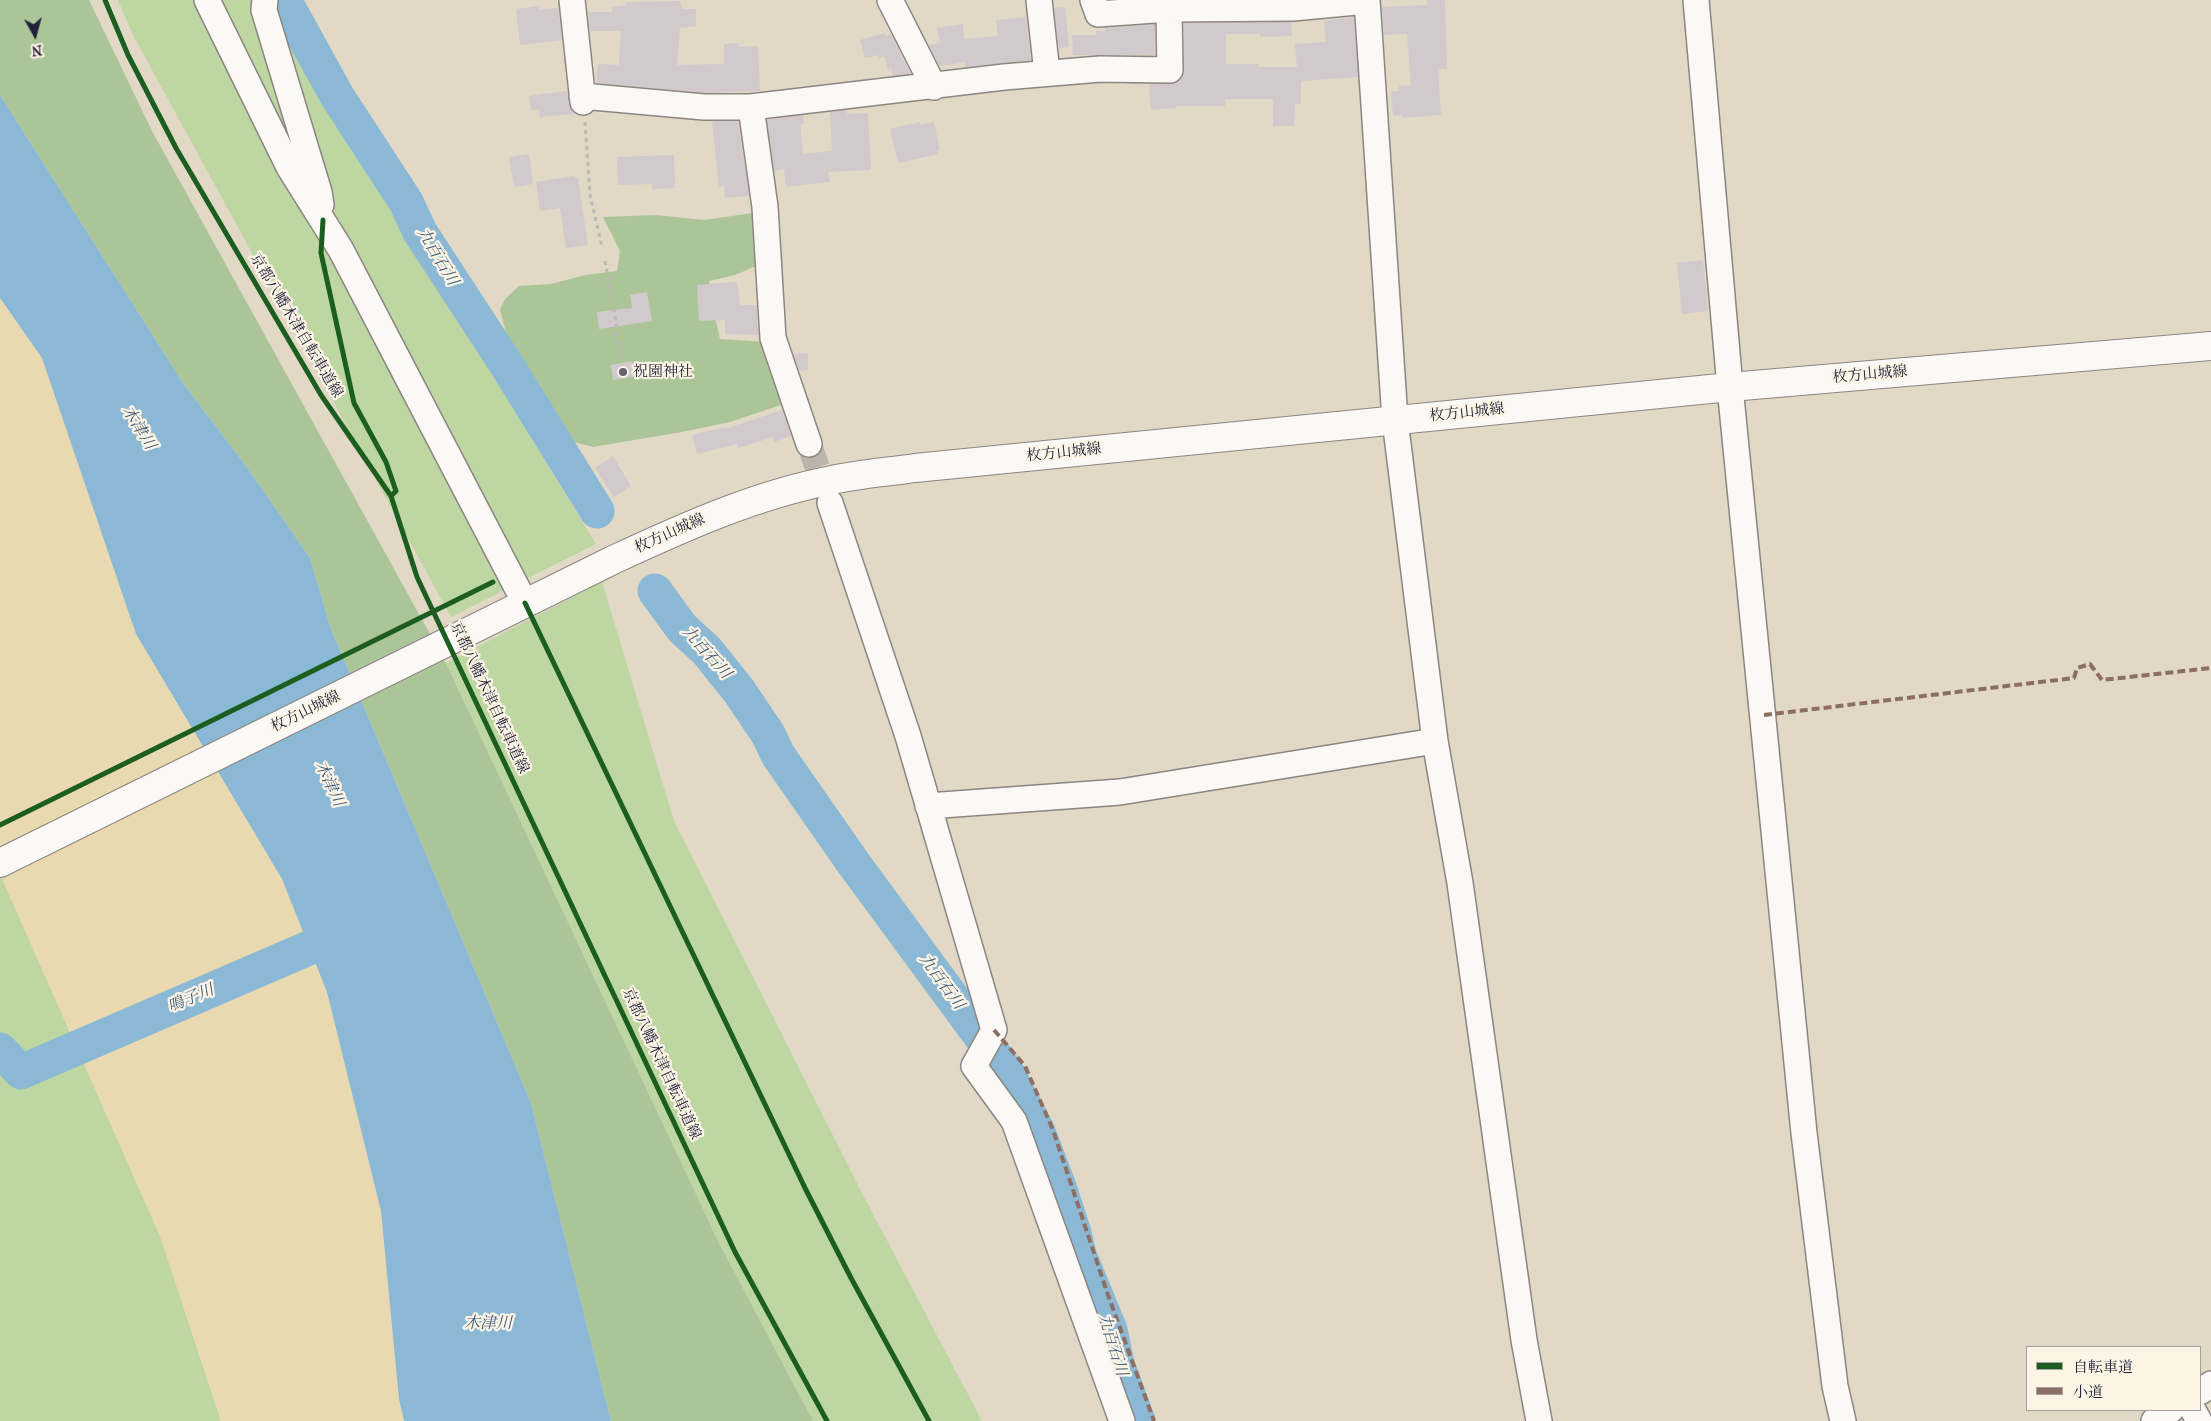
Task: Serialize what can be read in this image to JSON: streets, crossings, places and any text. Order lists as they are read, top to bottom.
{
  "streets": {
    "main road": ["枚方山城線"],
    "cycle path": ["京都八幡木津自転車道線"]
  },
  "water": ["九百石川", "木津川", "鳴子川"],
  "places": ["祝園神社"],
  "legend": ["自転車道", "小道"],
  "north": "bottom"
}
